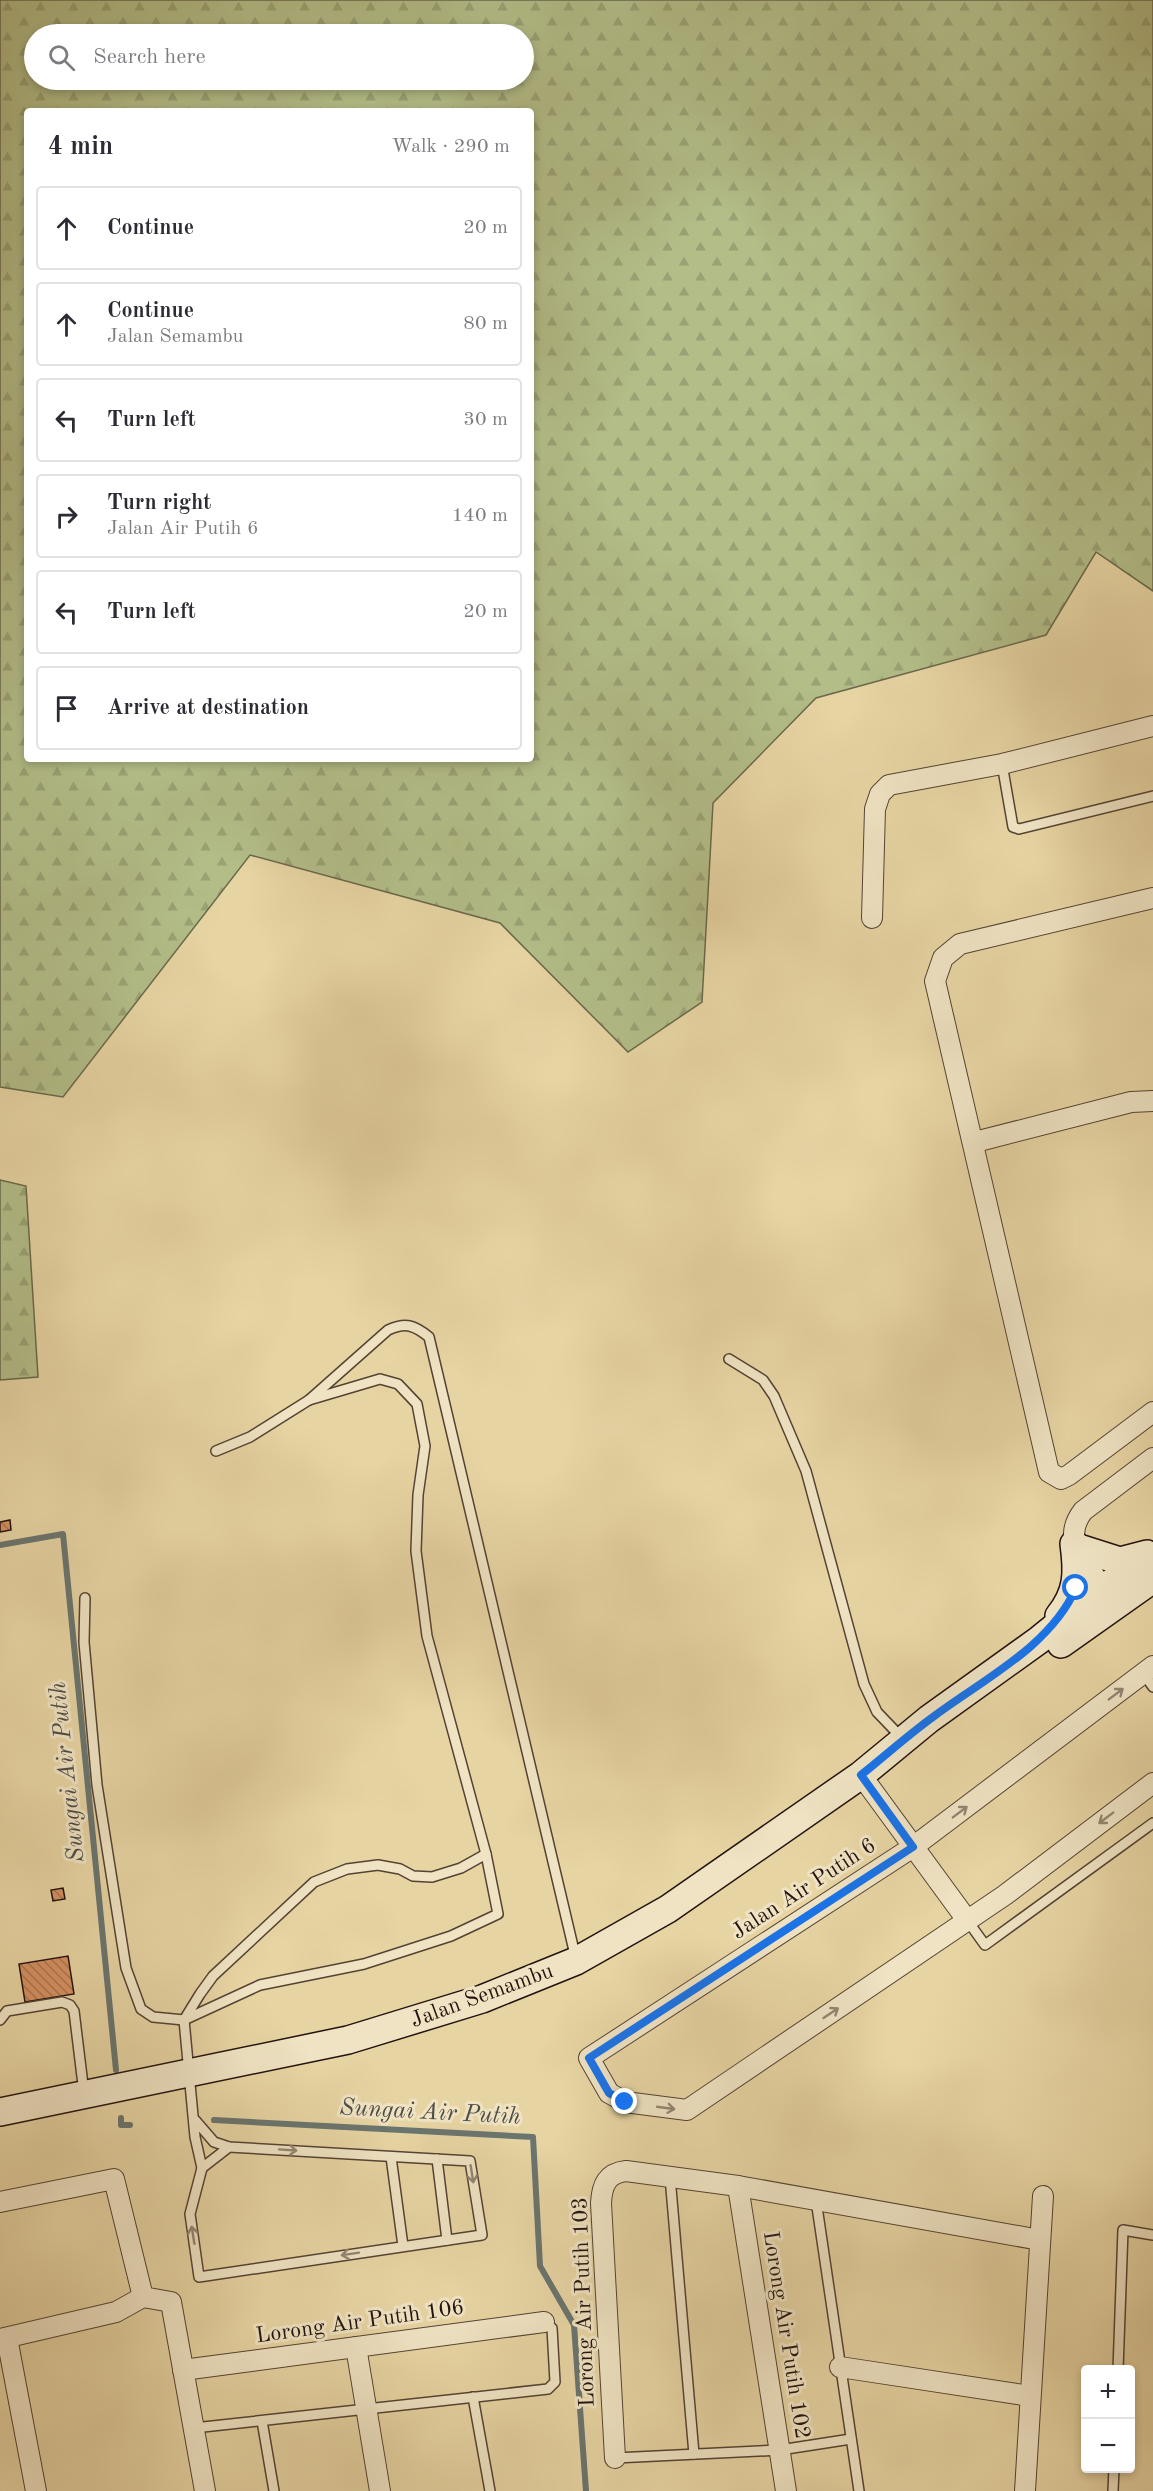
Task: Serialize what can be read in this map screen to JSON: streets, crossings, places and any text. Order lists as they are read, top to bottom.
{
  "streets": {
    "main road": ["Jalan Semambu"],
    "street": [
      "Jalan Air Putih 6",
      "Lorong Air Putih 103",
      "Lorong Air Putih 106",
      "Lorong Air Putih 102"
    ]
  },
  "crossings": [
    ["Lorong Air Putih 103", "Lorong Air Putih 102"]
  ],
  "water": ["Sungai Air Putih"],
  "page": {
    "search": "Search here",
    "heading": ["4 min", "Walk · 290 m"],
    "list": [
      ["Continue", "20 m"],
      ["Continue", "Jalan Semambu", "80 m"],
      ["Turn left", "30 m"],
      ["Turn right", "Jalan Air Putih 6", "140 m"],
      ["Turn left", "20 m"],
      "Arrive at destination"
    ],
    "map_buttons": ["+", "−"]
  }
}
